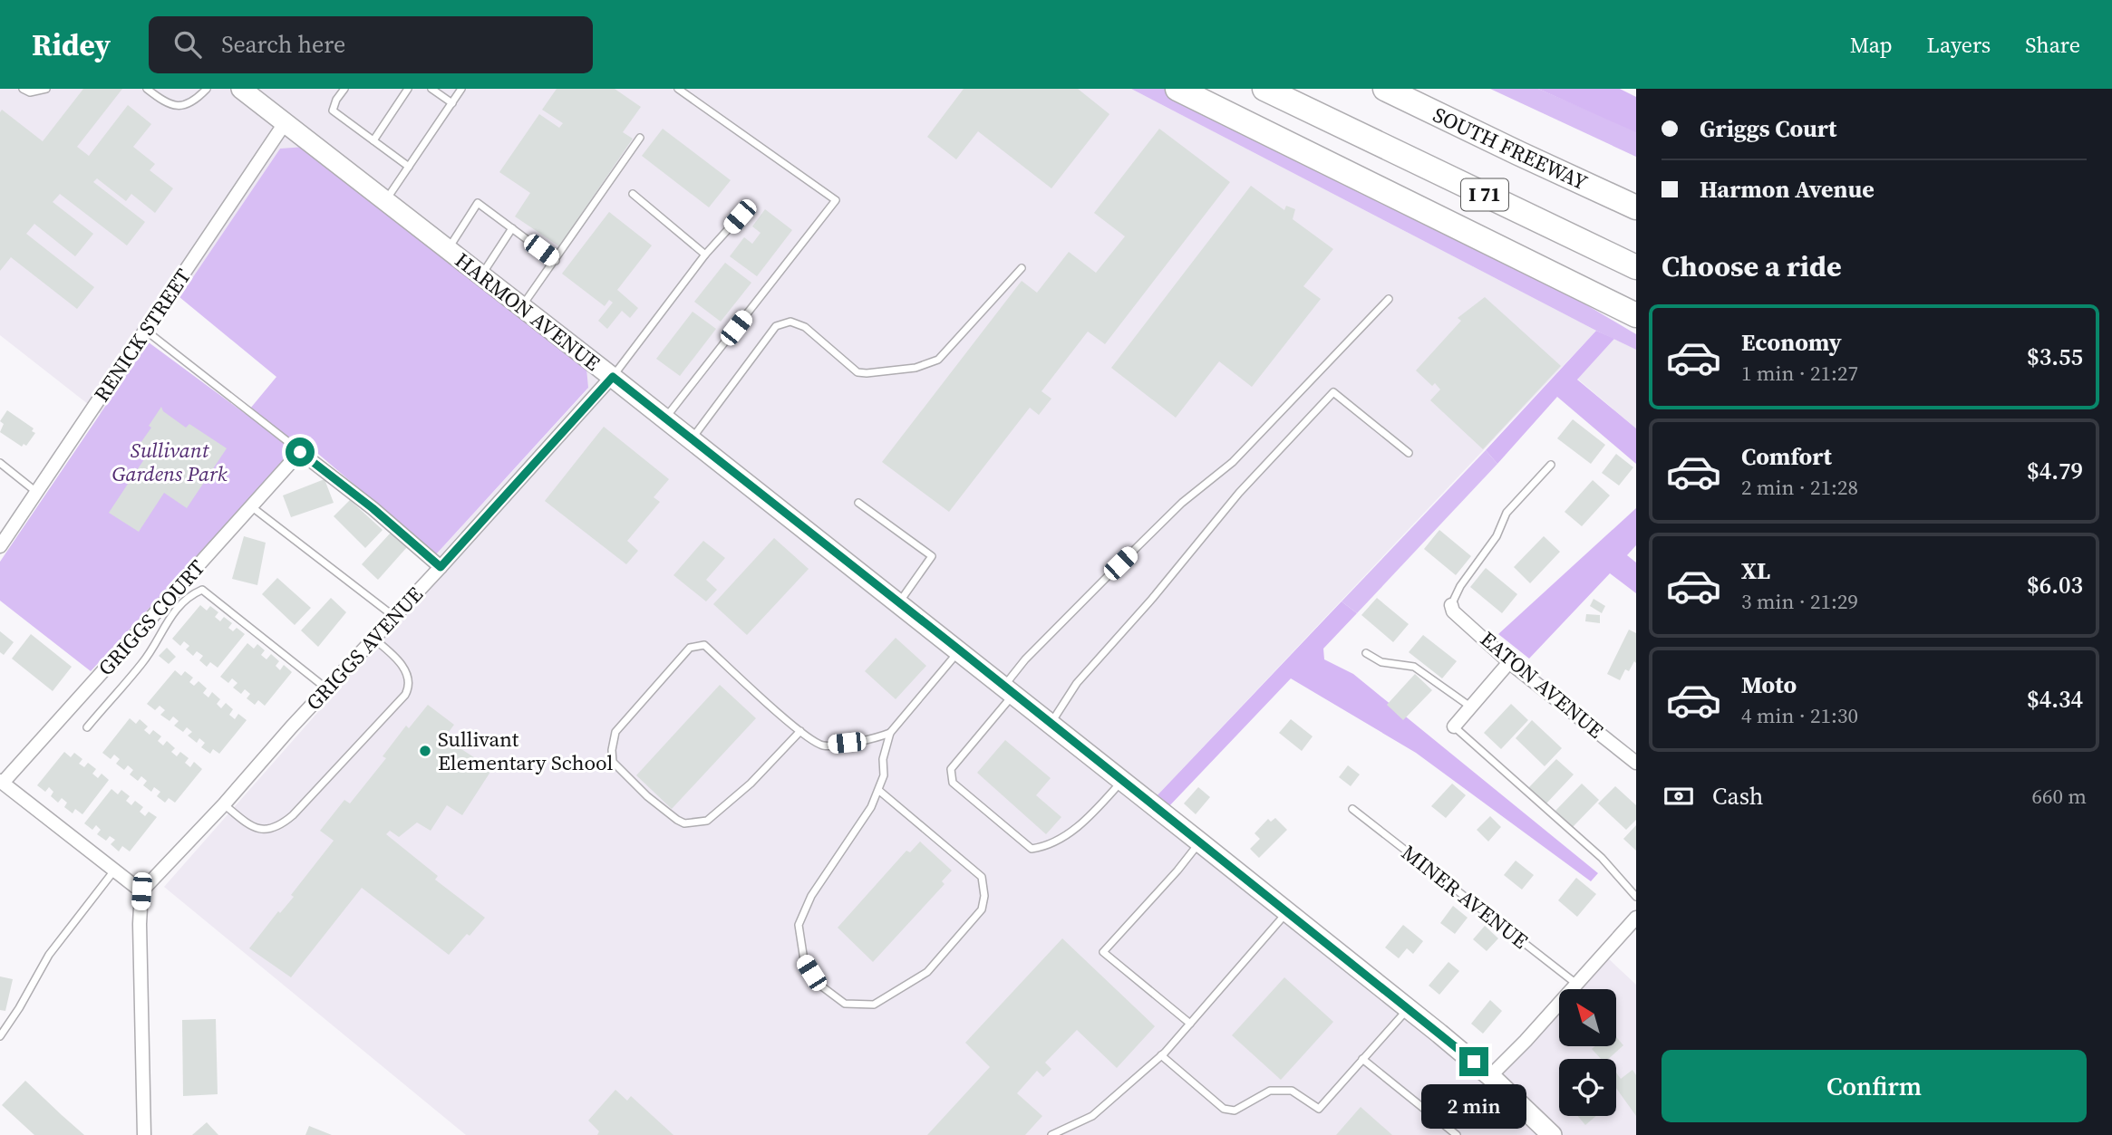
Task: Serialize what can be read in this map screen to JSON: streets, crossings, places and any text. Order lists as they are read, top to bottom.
{
  "streets": {
    "highway": ["SOUTH FREEWAY", "I 71"],
    "main road": ["HARMON AVENUE"],
    "street": [
      "RENICK STREET",
      "GRIGGS COURT",
      "GRIGGS AVENUE",
      "EATON AVENUE"
    ],
    "lane": ["MINER AVENUE"]
  },
  "crossings": [
    ["HARMON AVENUE", "RENICK STREET"],
    ["HARMON AVENUE", "GRIGGS AVENUE"]
  ],
  "parks": ["Sullivant Gardens Park"],
  "places": ["Sullivant Elementary School"],
  "north": "top left",
  "page": {
    "header": "Ridey",
    "search": "Search here",
    "nav": ["Map", "Layers", "Share"],
    "banner": ["Griggs Court", "Harmon Avenue"],
    "heading": "Choose a ride",
    "list": [
      {
        "name": "Economy",
        "note": "1 min · 21:27",
        "value": "$3.55"
      },
      {
        "name": "Comfort",
        "note": "2 min · 21:28",
        "value": "$4.79"
      },
      {
        "name": "XL",
        "note": "3 min · 21:29",
        "value": "$6.03"
      },
      {
        "name": "Moto",
        "note": "4 min · 21:30",
        "value": "$4.34"
      }
    ],
    "pay": ["Cash", "660 m"],
    "buttons": "Confirm",
    "bubble": "2 min"
  }
}
